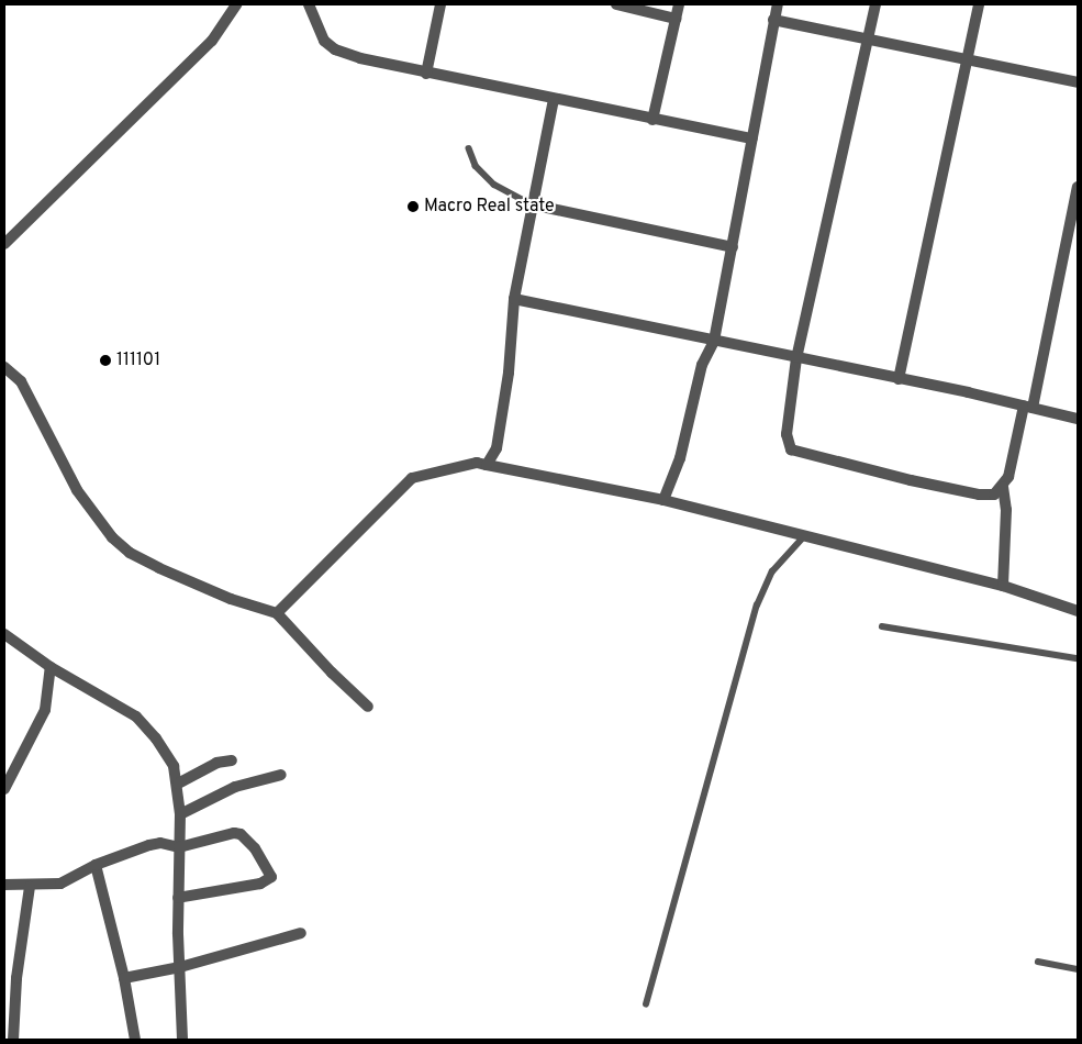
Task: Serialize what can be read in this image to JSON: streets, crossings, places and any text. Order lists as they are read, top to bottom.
{
  "places": ["Macro Real state", "111101"]
}
